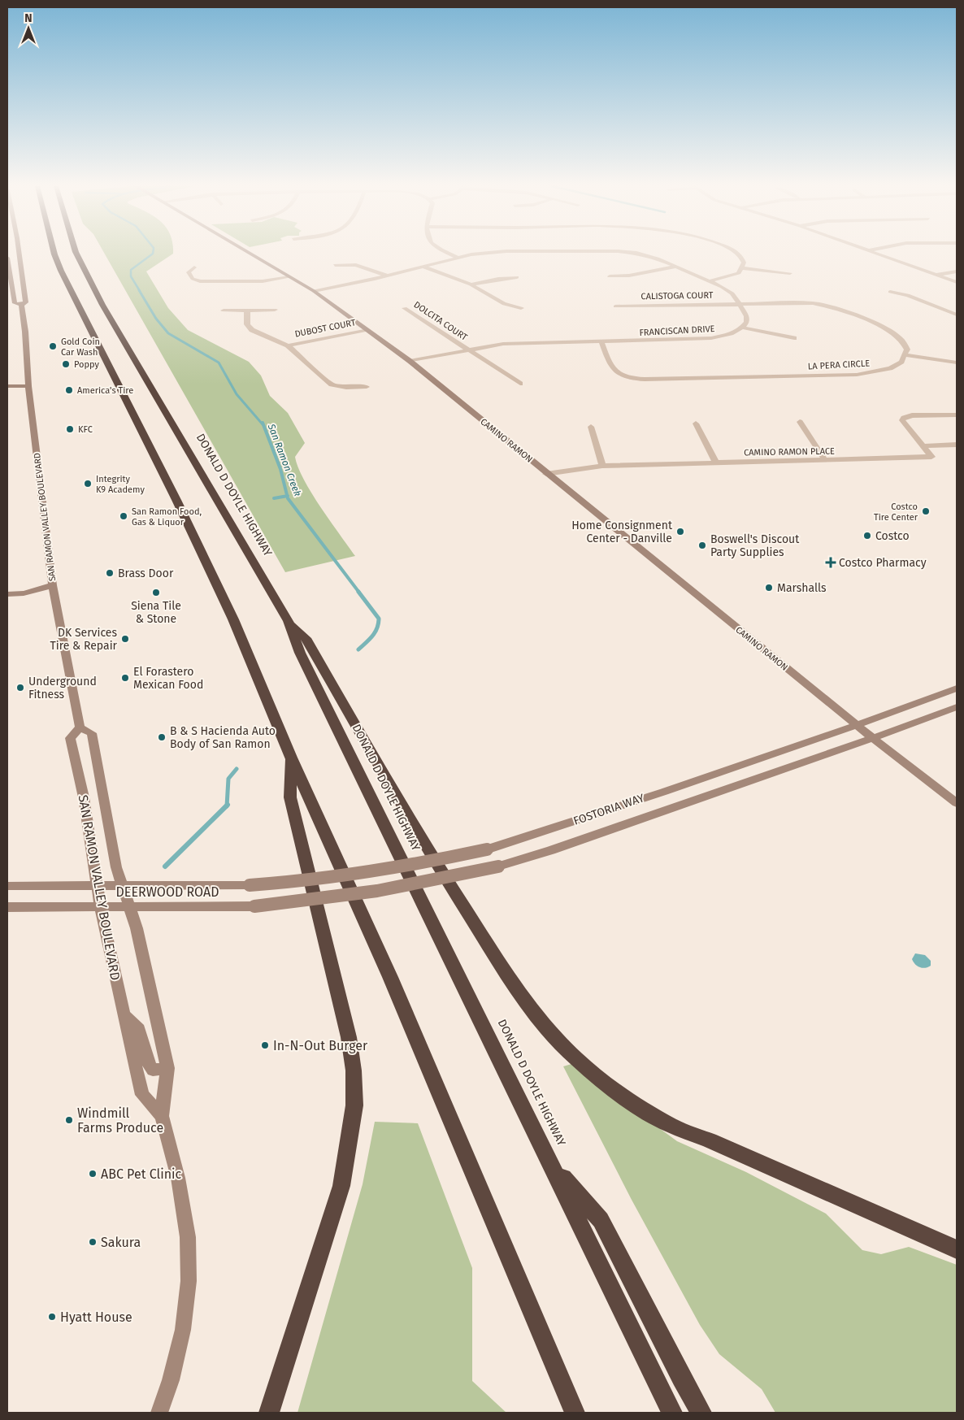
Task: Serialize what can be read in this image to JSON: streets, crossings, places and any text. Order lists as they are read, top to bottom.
{
  "streets": {
    "highway": ["DONALD D DOYLE HIGHWAY"],
    "street": [
      "CALISTOGA COURT",
      "DOLCITA COURT",
      "DUBOST COURT",
      "FRANCISCAN DRIVE",
      "LA PERA CIRCLE",
      "CAMINO RAMON",
      "CAMINO RAMON PLACE",
      "SAN RAMON VALLEY BOULEVARD",
      "FOSTORIA WAY",
      "DEERWOOD ROAD"
    ]
  },
  "crossings": [
    ["DOLCITA COURT", "FRANCISCAN DRIVE"],
    ["DUBOST COURT", "CAMINO RAMON"],
    ["FRANCISCAN DRIVE", "LA PERA CIRCLE"],
    ["FRANCISCAN DRIVE", "CAMINO RAMON"],
    ["CAMINO RAMON", "CAMINO RAMON PLACE"],
    ["CAMINO RAMON", "FOSTORIA WAY"],
    ["SAN RAMON VALLEY BOULEVARD", "DEERWOOD ROAD"],
    ["FOSTORIA WAY", "DEERWOOD ROAD"]
  ],
  "water": ["San Ramon Creek"],
  "places": {
    "other": [
      "Gold Coin Car Wash",
      "Poppy",
      "America's Tire",
      "KFC",
      "Integrity K9 Academy",
      "Costco Tire Center",
      "San Ramon Food, Gas & Liquor",
      "Home Consignment Center - Danville",
      "Costco",
      "Boswell's Discout Party Supplies",
      "Brass Door",
      "Marshalls",
      "Siena Tile & Stone",
      "DK Services Tire & Repair",
      "El Forastero Mexican Food",
      "Underground Fitness",
      "B & S Hacienda Auto Body of San Ramon",
      "In-N-Out Burger",
      "Windmill Farms Produce",
      "ABC Pet Clinic",
      "Sakura",
      "Hyatt House"
    ],
    "health": ["Costco Pharmacy"]
  },
  "north": "top"
}
